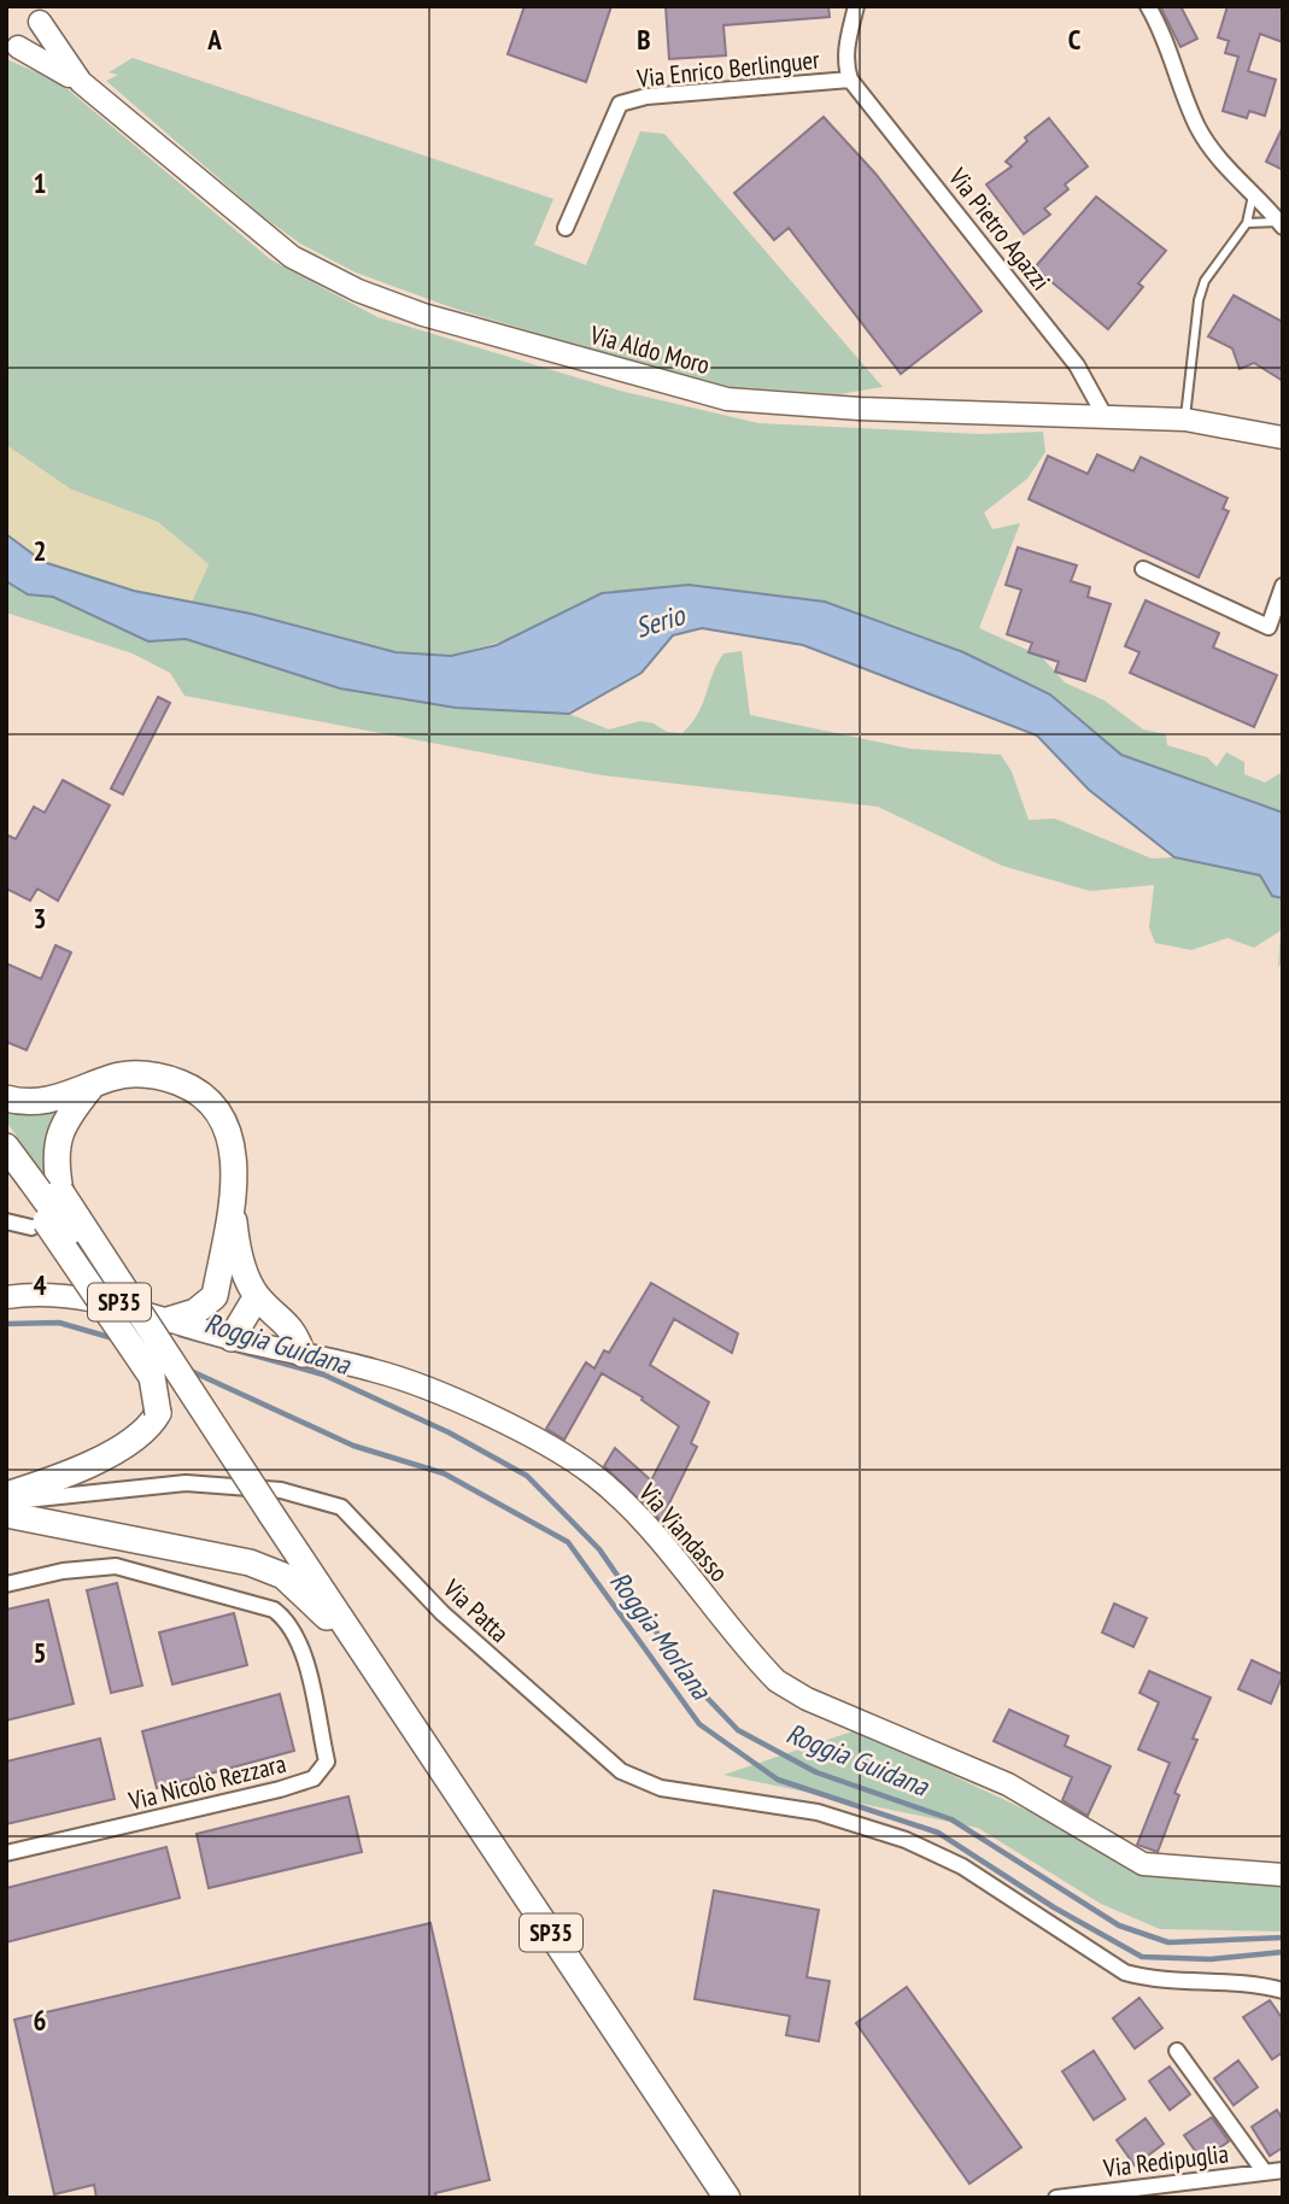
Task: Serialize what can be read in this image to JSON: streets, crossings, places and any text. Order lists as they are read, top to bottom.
{
  "streets": {
    "highway": ["SP35"],
    "street": [
      "Via Enrico Berlinguer",
      "Via Pietro Agazzi",
      "Via Aldo Moro",
      "Via Viandasso",
      "Via Patta",
      "Via Nicolò Rezzara",
      "Via Redipuglia"
    ]
  },
  "crossings": [
    ["Via Enrico Berlinguer", "Via Pietro Agazzi"],
    ["Via Pietro Agazzi", "Via Aldo Moro"]
  ],
  "water": ["Serio", "Roggia Guidana", "Roggia Morlana"],
  "grid": {
    "columns": ["A", "B", "C"],
    "rows": [
      "1",
      "2",
      "3",
      "4",
      "5",
      "6"
    ]
  }
}
